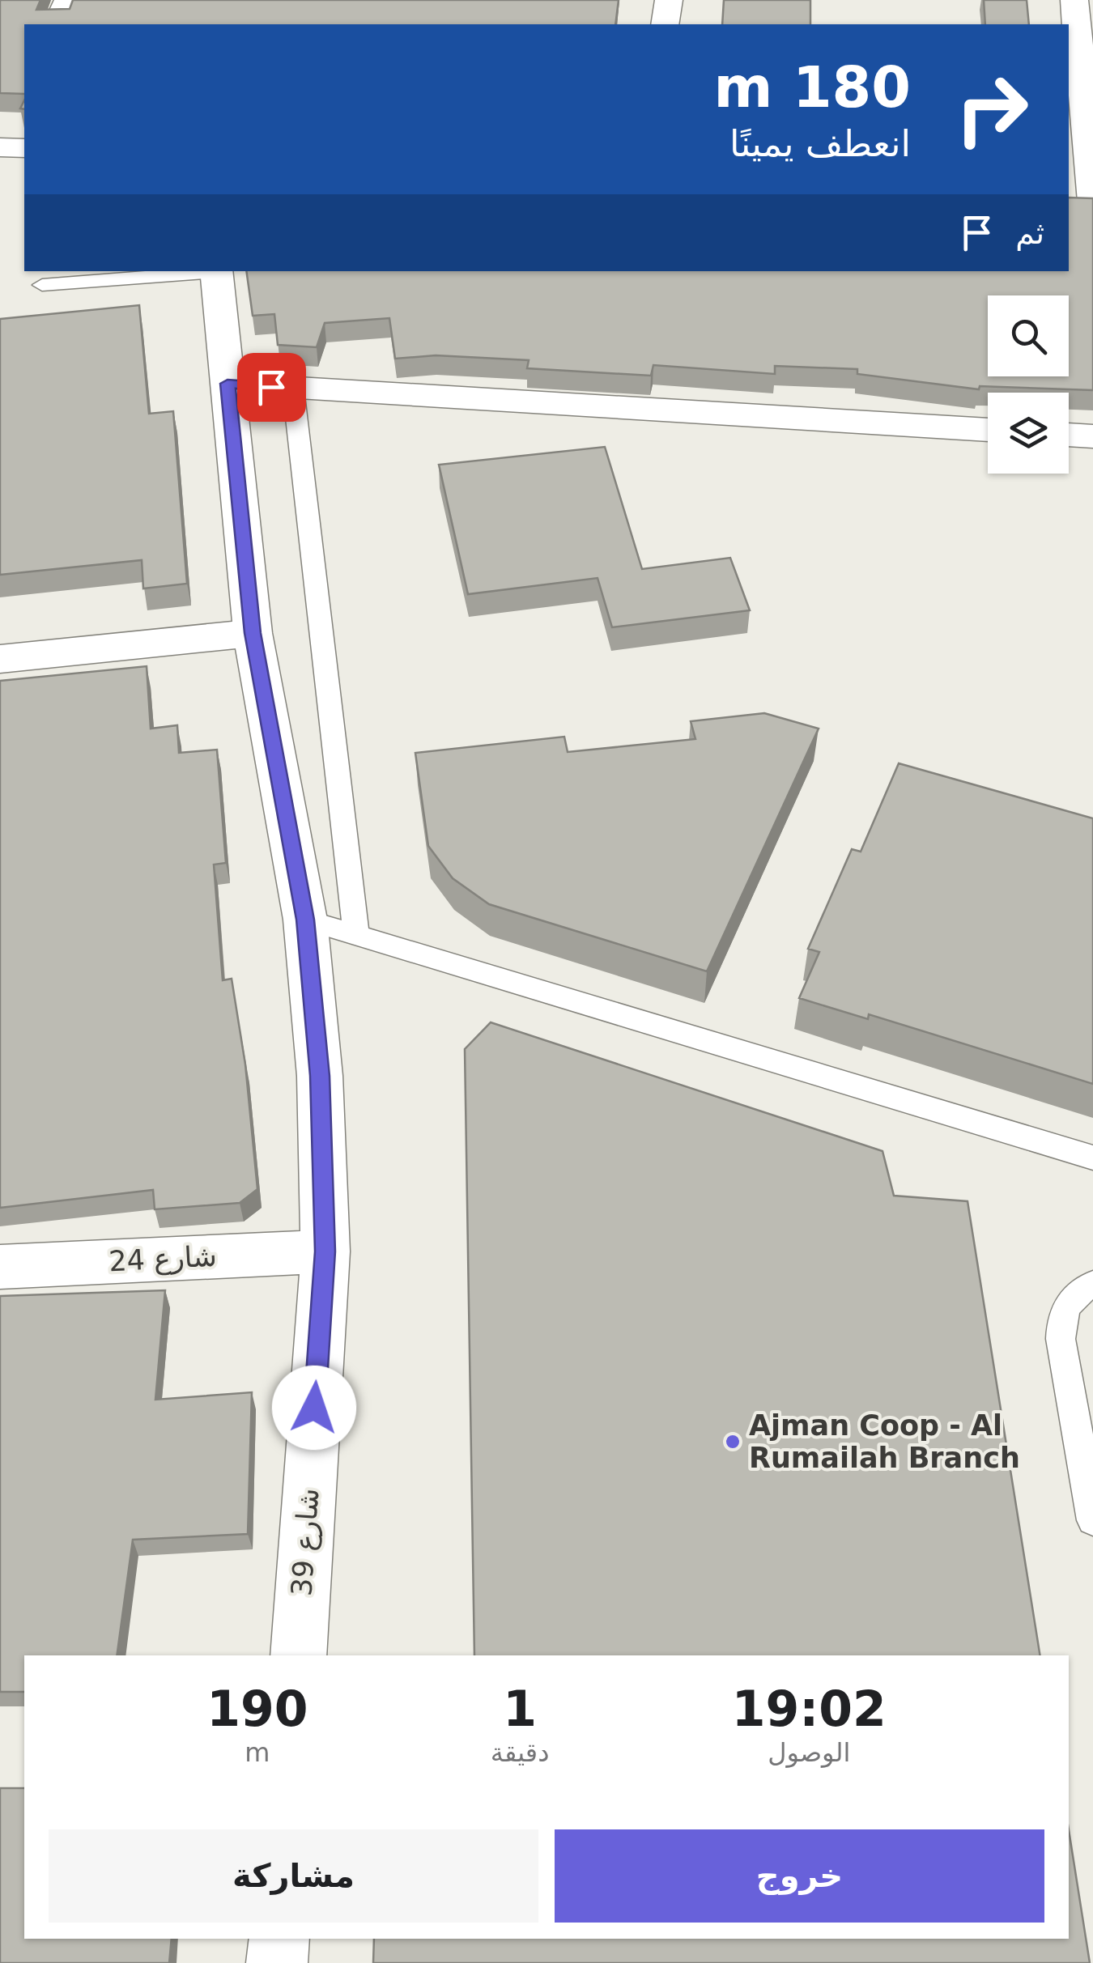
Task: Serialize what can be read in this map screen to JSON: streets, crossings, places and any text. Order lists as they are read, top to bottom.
{
  "streets": {
    "street": ["شارع 24", "شارع 39"]
  },
  "crossings": [
    ["شارع 24", "شارع 39"]
  ],
  "places": ["Ajman Coop - Al Rumailah Branch"],
  "page": {
    "turn": ["180 m", "انعطف يمينًا"],
    "then": "ثم",
    "eta": [
      "19:02",
      "الوصول",
      "1",
      "دقيقة",
      "190",
      "m"
    ],
    "buttons": ["خروج", "مشاركة"]
  }
}
